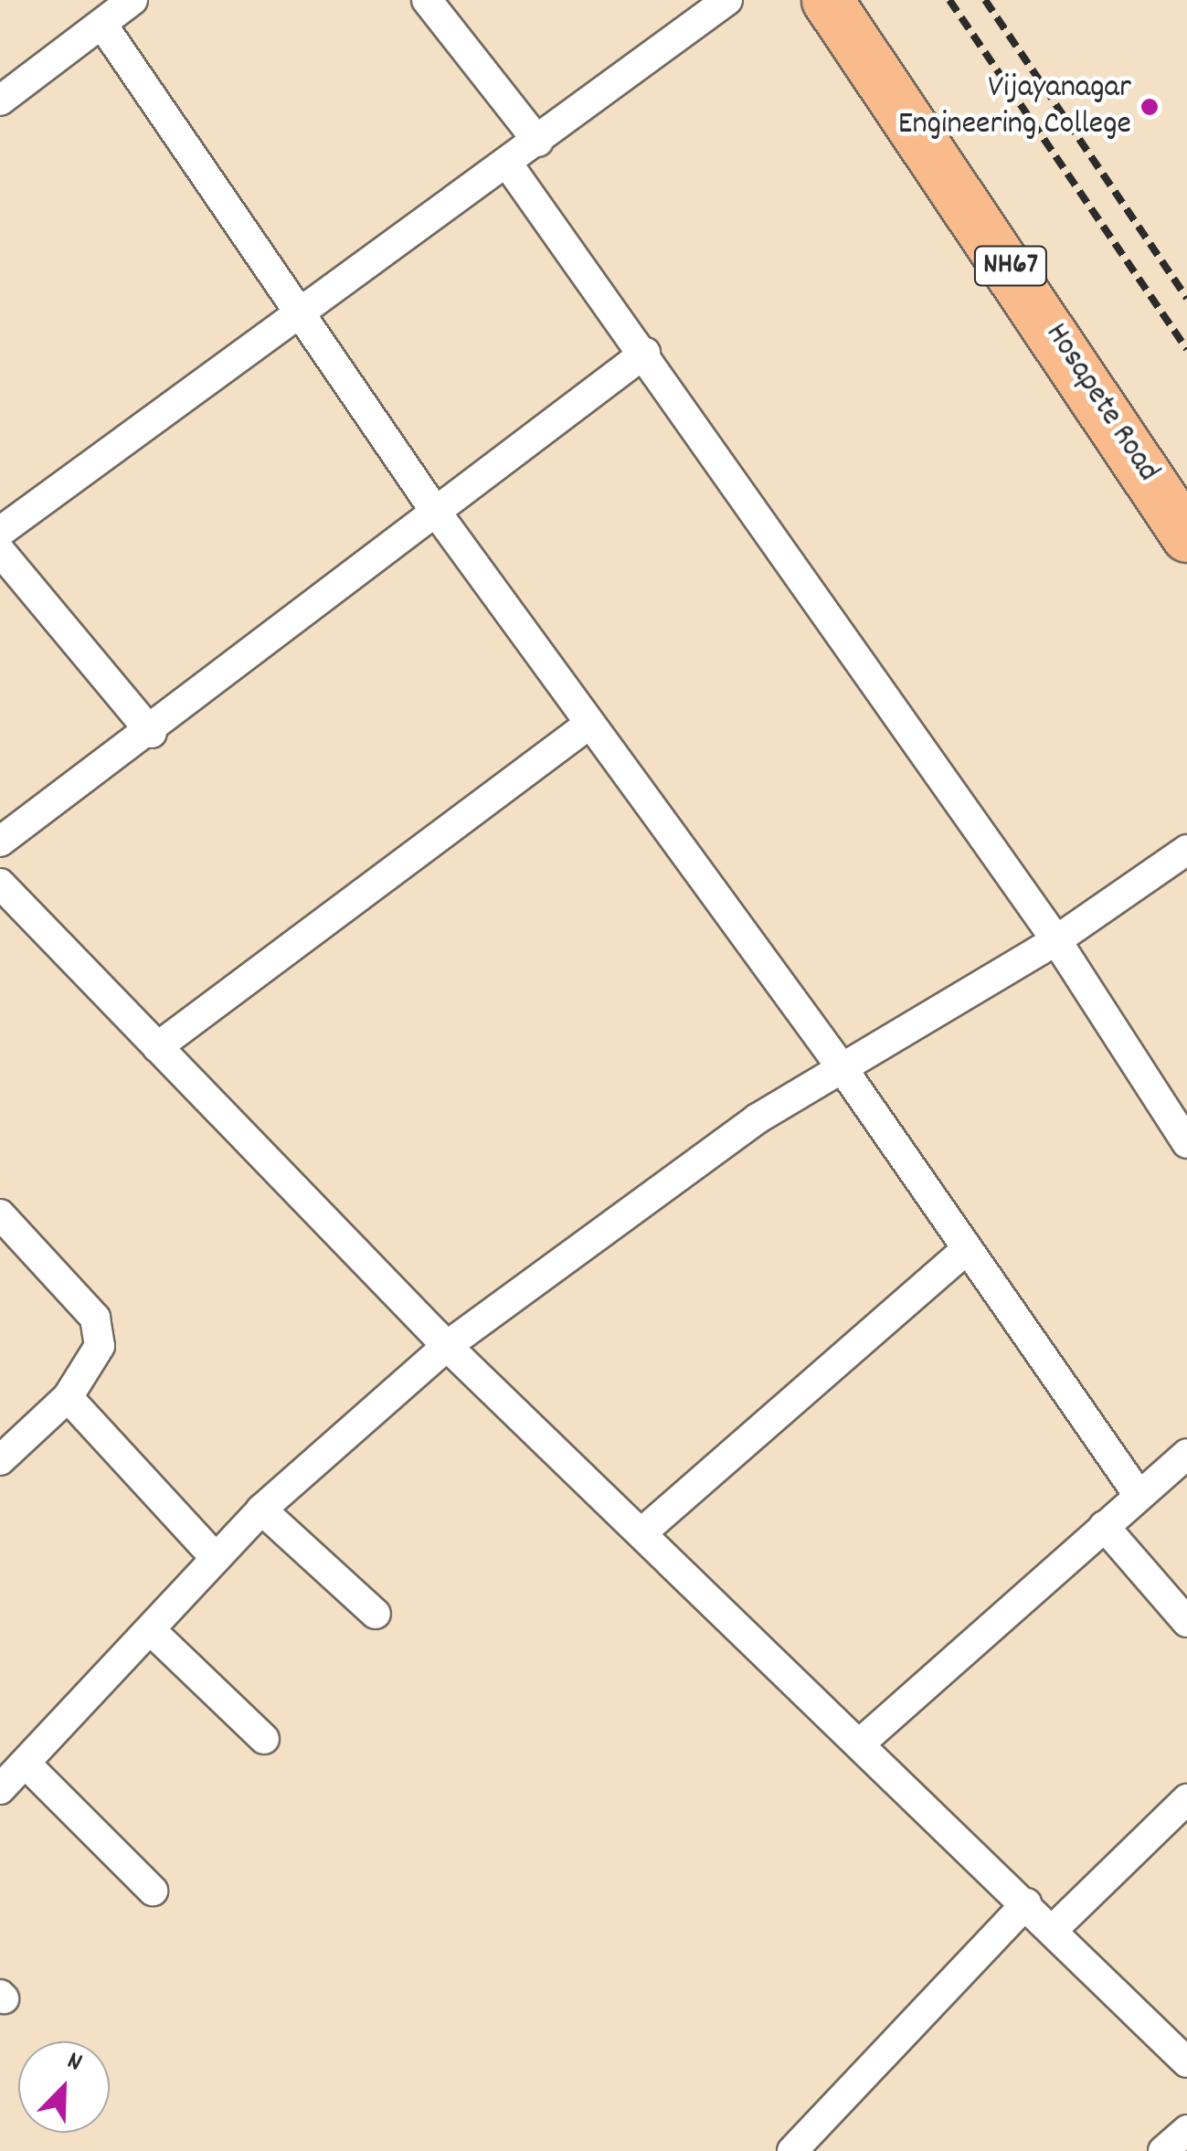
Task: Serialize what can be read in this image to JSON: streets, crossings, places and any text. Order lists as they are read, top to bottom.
{
  "streets": {
    "highway": ["NH67", "Hosapete Road"]
  },
  "places": ["Vijayanagar Engineering College"],
  "north": "top right"
}
